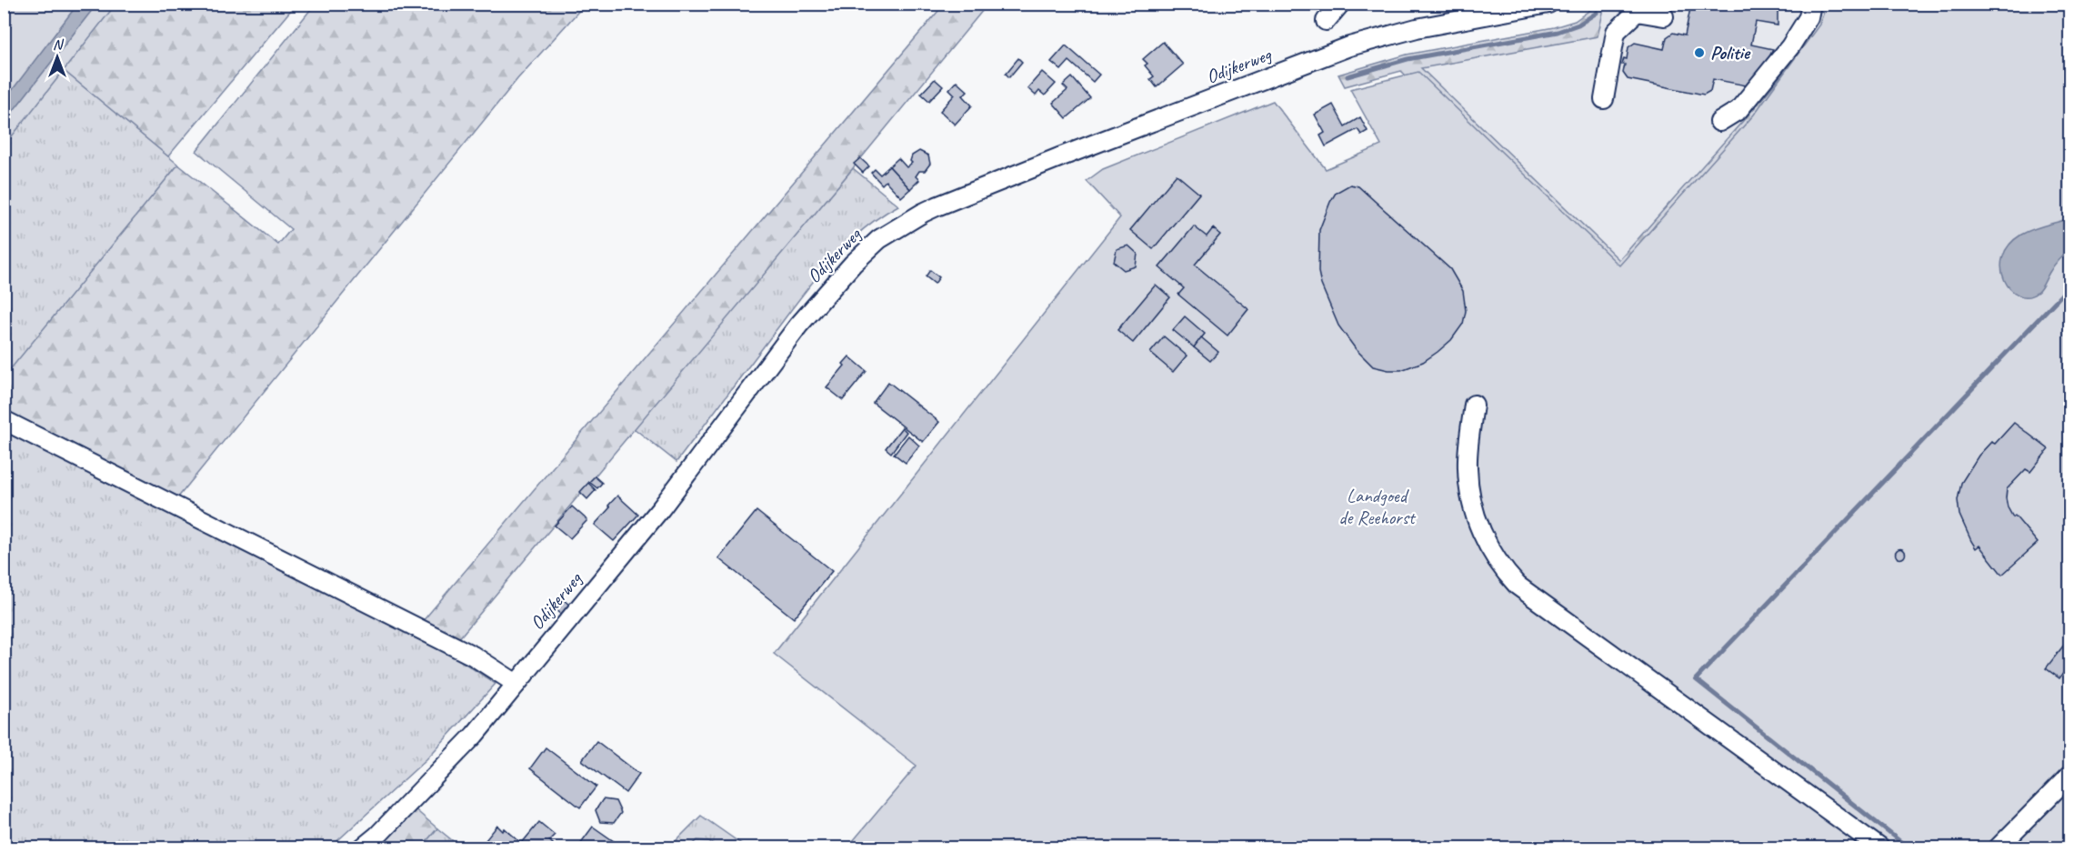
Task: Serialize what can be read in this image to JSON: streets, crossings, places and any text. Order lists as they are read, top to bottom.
{
  "streets": {
    "street": ["Odijkerweg"]
  },
  "parks": ["Landgoed de Reehorst"],
  "places": ["Politie"],
  "north": "top"
}
